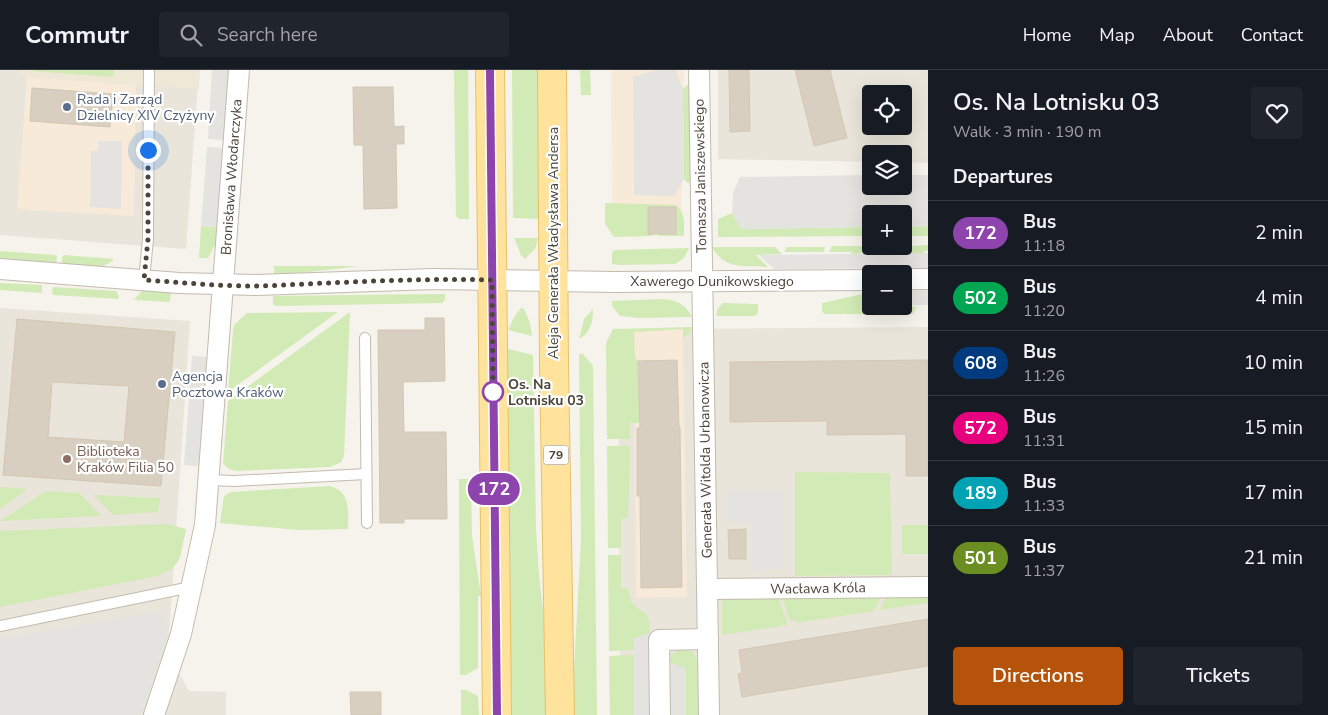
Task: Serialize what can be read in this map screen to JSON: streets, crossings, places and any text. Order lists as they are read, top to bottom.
{
  "streets": {
    "main road": ["Aleja Generała Władysława Andersa", "79"],
    "street": [
      "Tomasza Janiszewskiego",
      "Bronisława Włodarczyka",
      "Xawerego Dunikowskiego",
      "Generała Witolda Urbanowicza",
      "Wacława Króla"
    ]
  },
  "crossings": [
    ["Tomasza Janiszewskiego", "Xawerego Dunikowskiego"],
    ["Tomasza Janiszewskiego", "Generała Witolda Urbanowicza"],
    ["Bronisława Włodarczyka", "Xawerego Dunikowskiego"],
    ["Aleja Generała Władysława Andersa", "Xawerego Dunikowskiego"],
    ["Xawerego Dunikowskiego", "Generała Witolda Urbanowicza"],
    ["Generała Witolda Urbanowicza", "Wacława Króla"]
  ],
  "places": [
    "Rada i Zarząd Dzielnicy XIV Czyżyny",
    "Agencja Pocztowa Kraków",
    "Os. Na Lotnisku 03",
    "Biblioteka Kraków Filia 50"
  ],
  "lines": ["bus line 172"],
  "page": {
    "header": "Commutr",
    "search": "Search here",
    "nav": [
      "Home",
      "Map",
      "About",
      "Contact"
    ],
    "on_map": "172",
    "heading": [
      ["Os. Na Lotnisku 03", "Walk · 3 min · 190 m"],
      "Departures"
    ],
    "map_buttons": ["+", "−"],
    "list": [
      {
        "mark": "172",
        "name": "Bus",
        "note": "11:18",
        "value": "2 min"
      },
      {
        "mark": "502",
        "name": "Bus",
        "note": "11:20",
        "value": "4 min"
      },
      {
        "mark": "608",
        "name": "Bus",
        "note": "11:26",
        "value": "10 min"
      },
      {
        "mark": "572",
        "name": "Bus",
        "note": "11:31",
        "value": "15 min"
      },
      {
        "mark": "189",
        "name": "Bus",
        "note": "11:33",
        "value": "17 min"
      },
      {
        "mark": "501",
        "name": "Bus",
        "note": "11:37",
        "value": "21 min"
      }
    ],
    "buttons": ["Directions", "Tickets"]
  }
}
